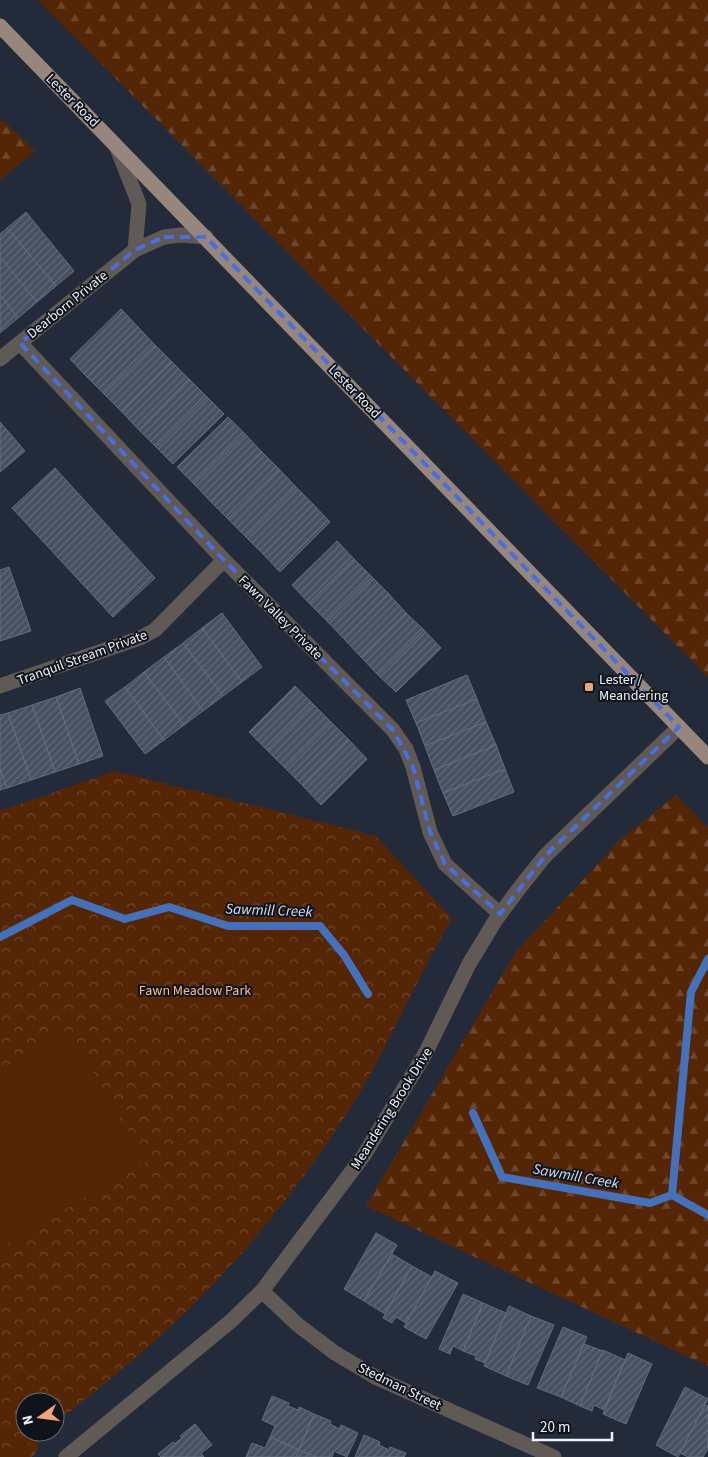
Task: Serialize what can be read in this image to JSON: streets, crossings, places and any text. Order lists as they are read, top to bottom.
{
  "streets": {
    "main road": ["Lester Road"],
    "street": [
      "Dearborn Private",
      "Fawn Valley Private",
      "Tranquil Stream Private",
      "Meandering Brook Drive",
      "Stedman Street"
    ]
  },
  "crossings": [
    ["Lester Road", "Dearborn Private"],
    ["Lester Road", "Meandering Brook Drive"],
    ["Dearborn Private", "Fawn Valley Private"],
    ["Fawn Valley Private", "Tranquil Stream Private"],
    ["Fawn Valley Private", "Meandering Brook Drive"],
    ["Meandering Brook Drive", "Stedman Street"]
  ],
  "water": ["Sawmill Creek"],
  "parks": ["Fawn Meadow Park"],
  "places": {
    "transit": ["Lester / Meandering"]
  },
  "scale_bar": "20 m",
  "north": "left"
}
